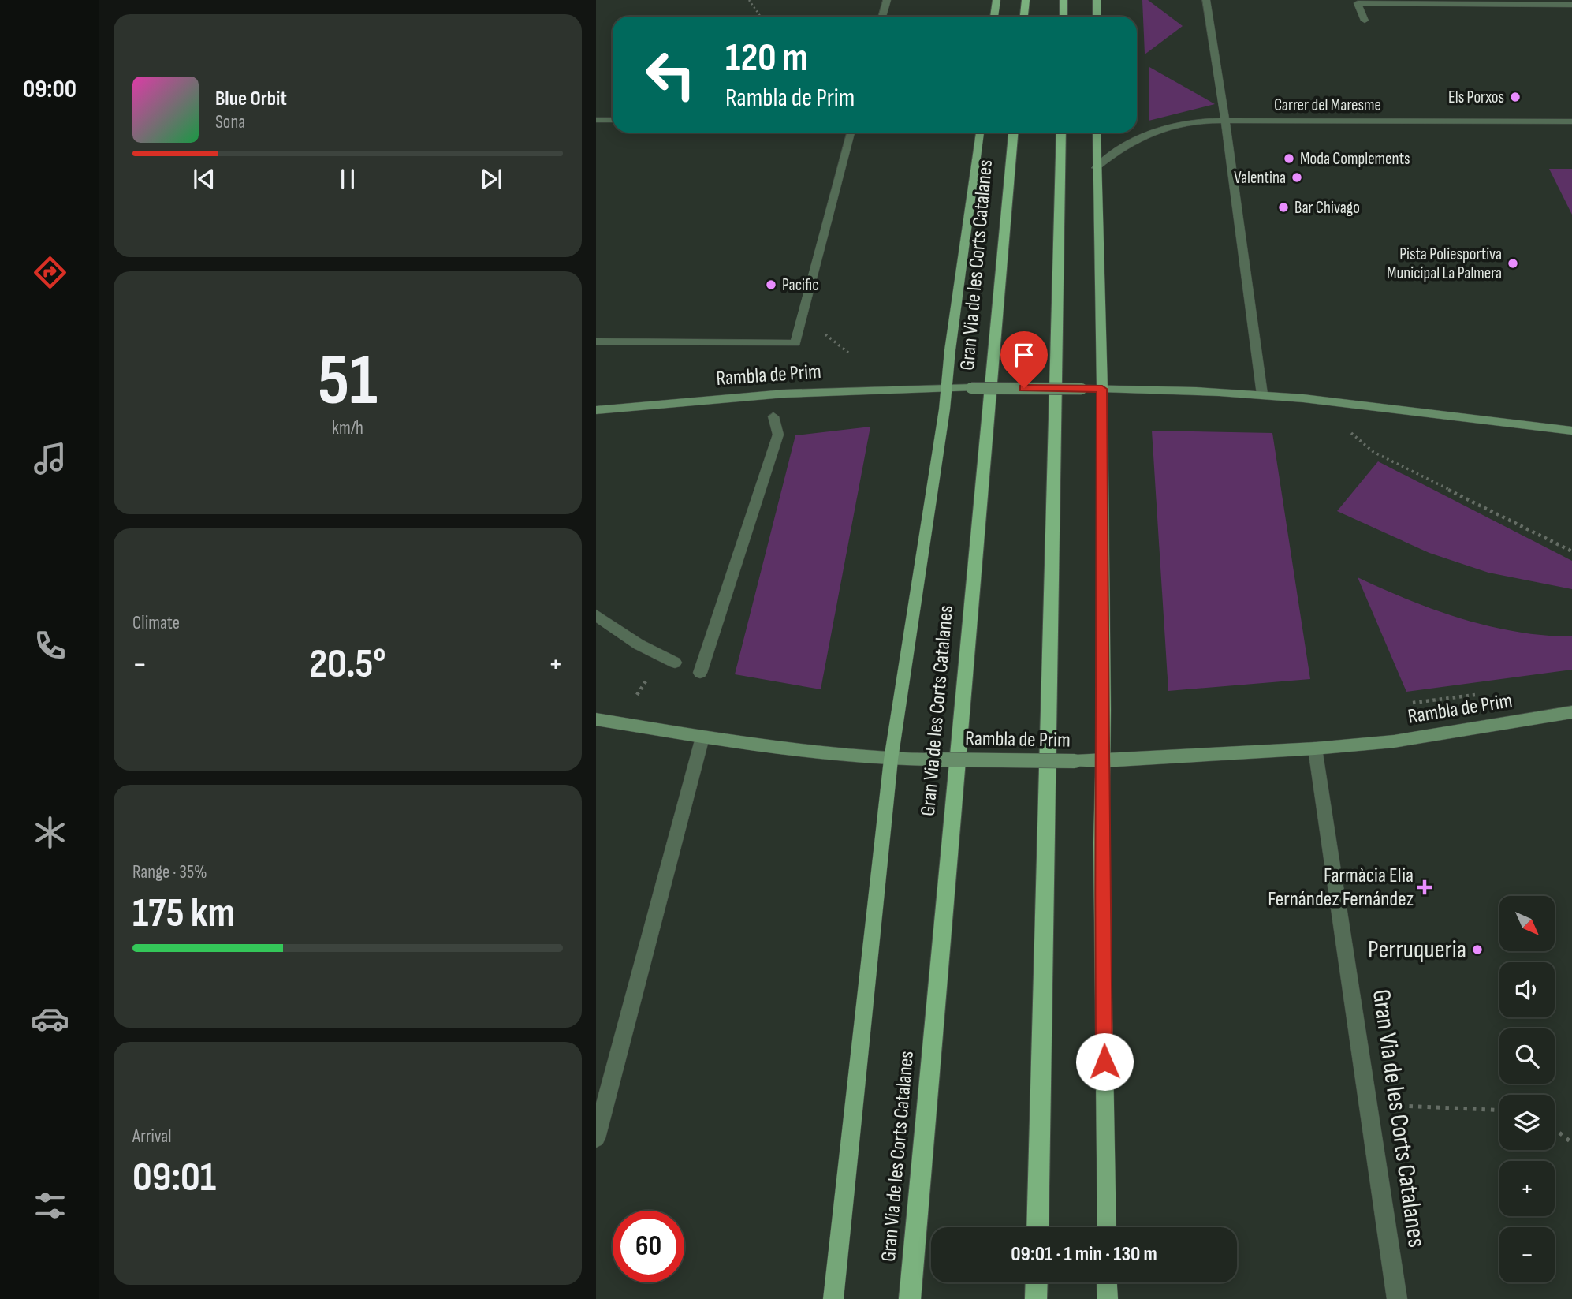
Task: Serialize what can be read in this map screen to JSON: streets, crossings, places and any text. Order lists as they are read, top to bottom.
{
  "streets": {
    "highway": ["Gran Via de les Corts Catalanes"],
    "main road": ["Rambla de Prim"],
    "street": ["Carrer del Maresme"]
  },
  "crossings": [
    ["Gran Via de les Corts Catalanes", "Rambla de Prim"]
  ],
  "places": {
    "other": [
      "Els Porxos",
      "Moda Complements",
      "Valentina",
      "Bar Chivago",
      "Pista Poliesportiva Municipal La Palmera",
      "Pacific",
      "Perruqueria"
    ],
    "health": ["Farmàcia Elia Fernández Fernández"]
  },
  "north": "bottom right",
  "page": {
    "tabs": "09:00",
    "turn": ["120 m", "Rambla de Prim"],
    "song": ["Blue Orbit", "Sona"],
    "tile": [
      ["51", "km/h"],
      "Climate",
      ["Range · 35%", "175 km"],
      ["Arrival", "09:01"]
    ],
    "heat": ["−", "20.5°", "+"],
    "map_buttons": ["+", "−"],
    "limit": "60",
    "trip": "09:01 · 1 min · 130 m"
  }
}
